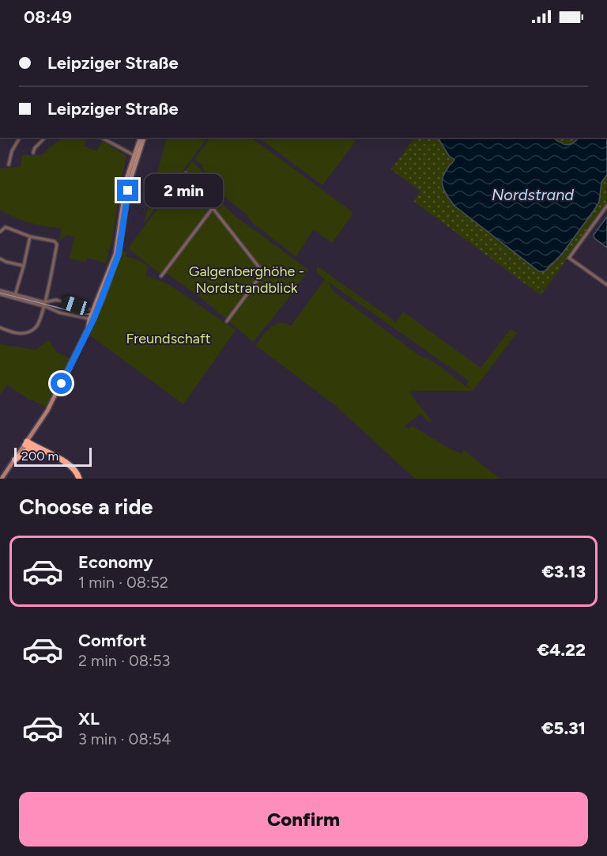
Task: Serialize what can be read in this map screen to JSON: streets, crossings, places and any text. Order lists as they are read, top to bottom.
{
  "water": ["Nordstrand"],
  "parks": ["Galgenberghöhe - Nordstrandblick", "Freundschaft"],
  "scale_bar": "200 m",
  "page": {
    "status": "08:49",
    "banner": ["Leipziger Straße", "Leipziger Straße"],
    "bubble": "2 min",
    "scale": "200 m",
    "heading": "Choose a ride",
    "list": [
      {
        "name": "Economy",
        "note": "1 min · 08:52",
        "value": "€3.13"
      },
      {
        "name": "Comfort",
        "note": "2 min · 08:53",
        "value": "€4.22"
      },
      {
        "name": "XL",
        "note": "3 min · 08:54",
        "value": "€5.31"
      }
    ],
    "buttons": "Confirm"
  }
}
